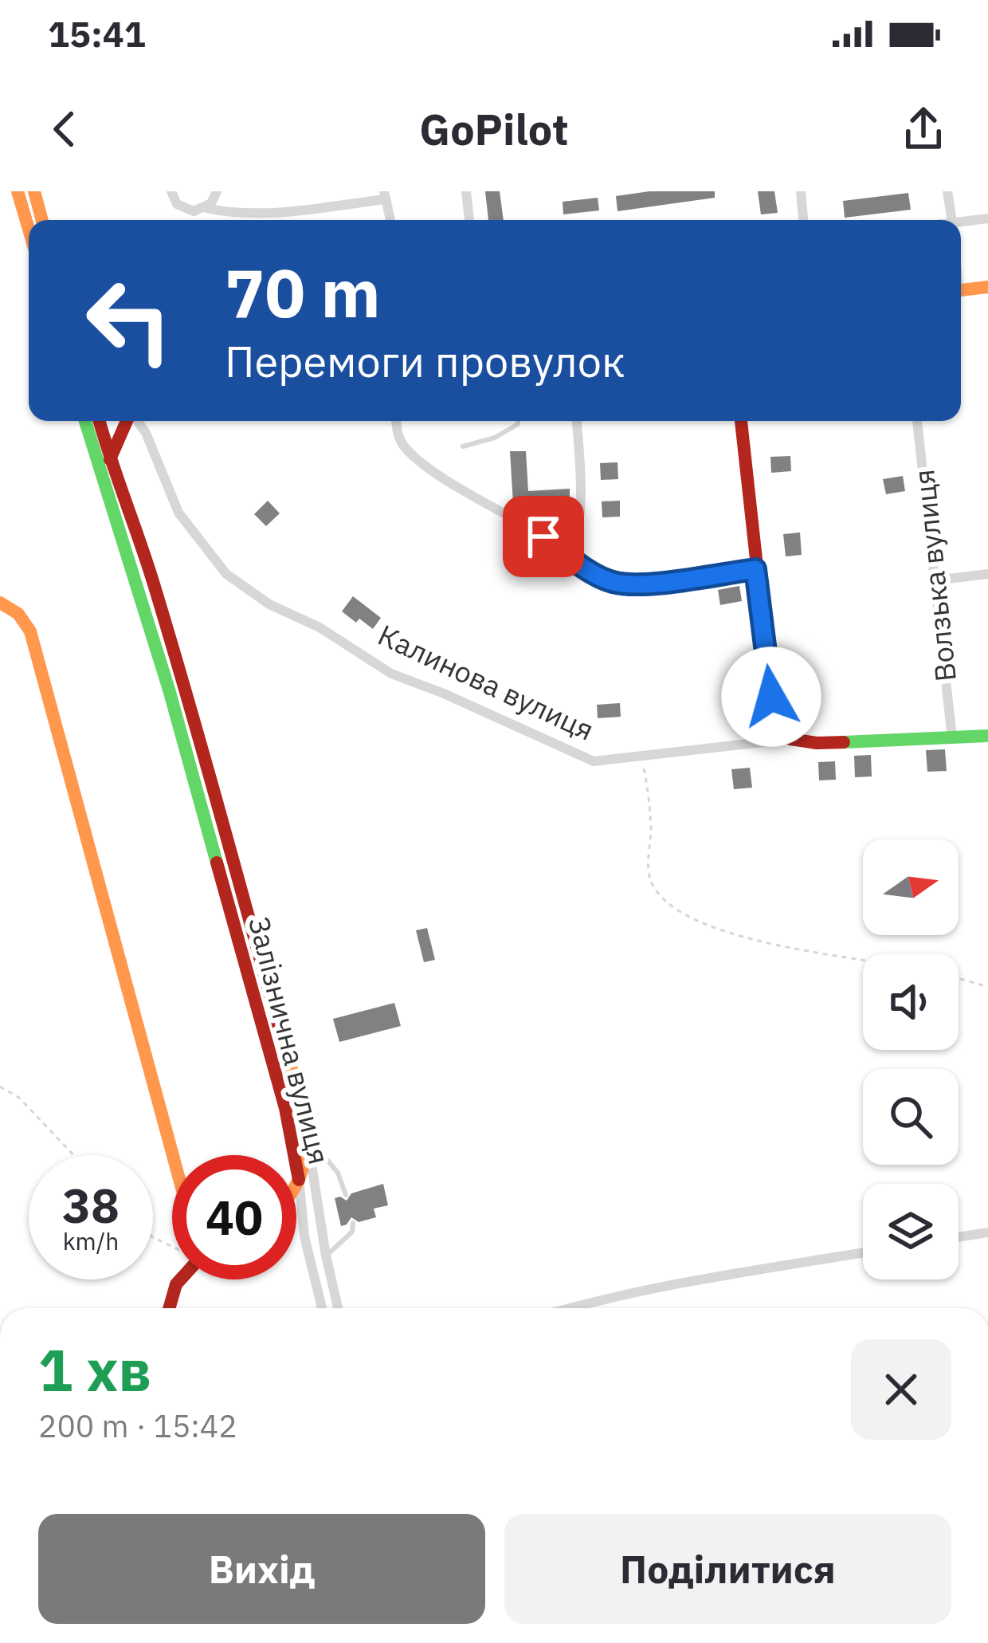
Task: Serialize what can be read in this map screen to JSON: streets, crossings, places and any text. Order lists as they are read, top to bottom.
{
  "streets": {
    "main road": ["Калинова вулиця", "Залізнична вулиця"],
    "street": ["Волзька вулиця"]
  },
  "crossings": [
    ["Волзька вулиця", "Калинова вулиця"]
  ],
  "north": "right",
  "page": {
    "status": "15:41",
    "header": "GoPilot",
    "turn": ["70 m", "Перемоги провулок"],
    "speed": "38 km/h",
    "limit": "40",
    "heading": ["1 хв", "200 m · 15:42"],
    "buttons": ["Вихід", "Поділитися"]
  }
}
